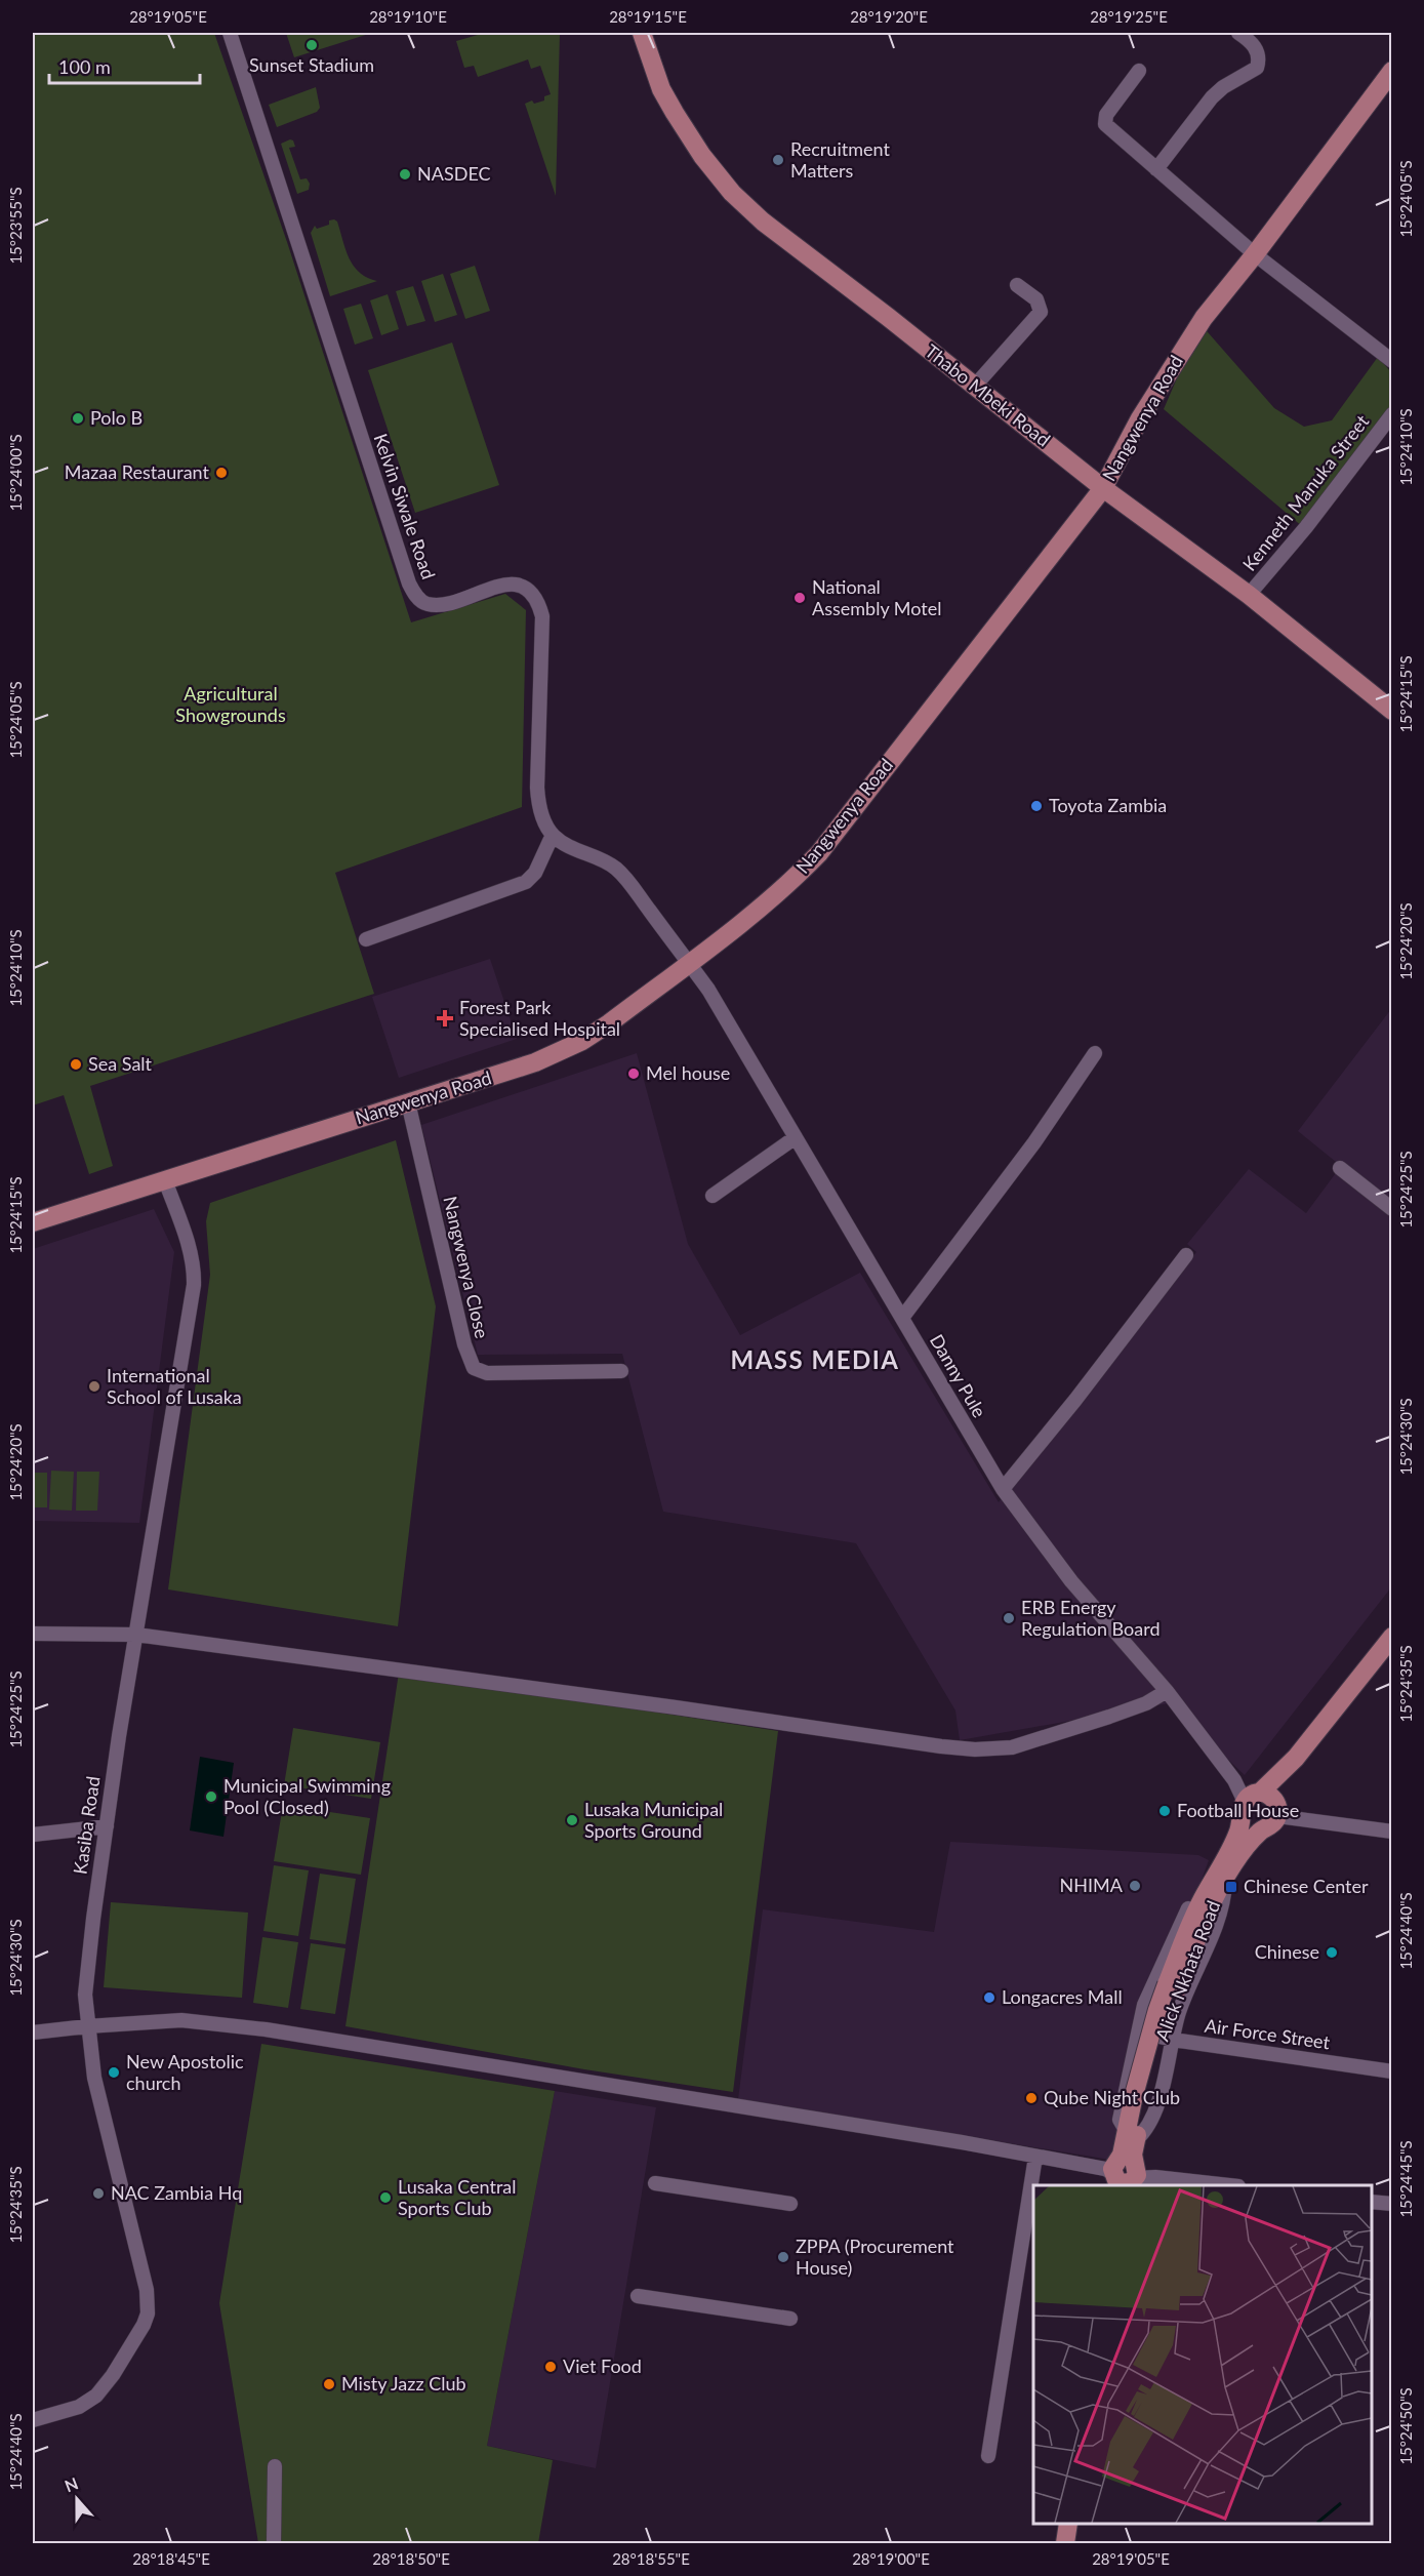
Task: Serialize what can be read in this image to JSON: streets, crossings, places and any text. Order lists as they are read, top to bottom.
{
  "streets": {
    "main road": ["Thabo Mbeki Road", "Nangwenya Road", "Alick Nkhata Road"],
    "street": [
      "Kenneth Manuka Street",
      "Kelvin Siwale Road",
      "Nangwenya Close",
      "Danny Pule",
      "Kasiba Road",
      "Air Force Street"
    ]
  },
  "crossings": [
    ["Thabo Mbeki Road", "Nangwenya Road"],
    ["Thabo Mbeki Road", "Kenneth Manuka Street"],
    ["Nangwenya Road", "Nangwenya Close"],
    ["Nangwenya Road", "Danny Pule"],
    ["Nangwenya Road", "Kasiba Road"],
    ["Danny Pule", "Alick Nkhata Road"],
    ["Alick Nkhata Road", "Air Force Street"]
  ],
  "districts": ["MASS MEDIA"],
  "parks": ["Agricultural Showgrounds"],
  "places": {
    "other": [
      "Sunset Stadium",
      "Recruitment Matters",
      "NASDEC",
      "Polo B",
      "Mazaa Restaurant",
      "National Assembly Motel",
      "Toyota Zambia",
      "Sea Salt",
      "Mel house",
      "International School of Lusaka",
      "ERB Energy Regulation Board",
      "Municipal Swimming Pool (Closed)",
      "Football House",
      "Lusaka Municipal Sports Ground",
      "NHIMA",
      "Chinese",
      "Longacres Mall",
      "New Apostolic church",
      "Qube Night Club",
      "NAC Zambia Hq",
      "Lusaka Central Sports Club",
      "ZPPA (Procurement House)",
      "Viet Food",
      "Misty Jazz Club"
    ],
    "health": ["Forest Park Specialised Hospital"],
    "transit": ["Chinese Center"]
  },
  "scale_bar": "100 m",
  "north": "top",
  "coordinates": [
    "28°19'05\"E",
    "28°19'10\"E",
    "28°19'15\"E",
    "28°19'20\"E",
    "28°19'25\"E",
    "15°24'05\"S",
    "15°23'55\"S",
    "15°24'10\"S",
    "15°24'00\"S",
    "15°24'15\"S",
    "15°24'20\"S",
    "15°24'25\"S",
    "15°24'30\"S",
    "15°24'35\"S",
    "15°24'40\"S",
    "15°24'45\"S",
    "15°24'50\"S",
    "28°18'45\"E",
    "28°18'50\"E",
    "28°18'55\"E",
    "28°19'00\"E"
  ]
}
